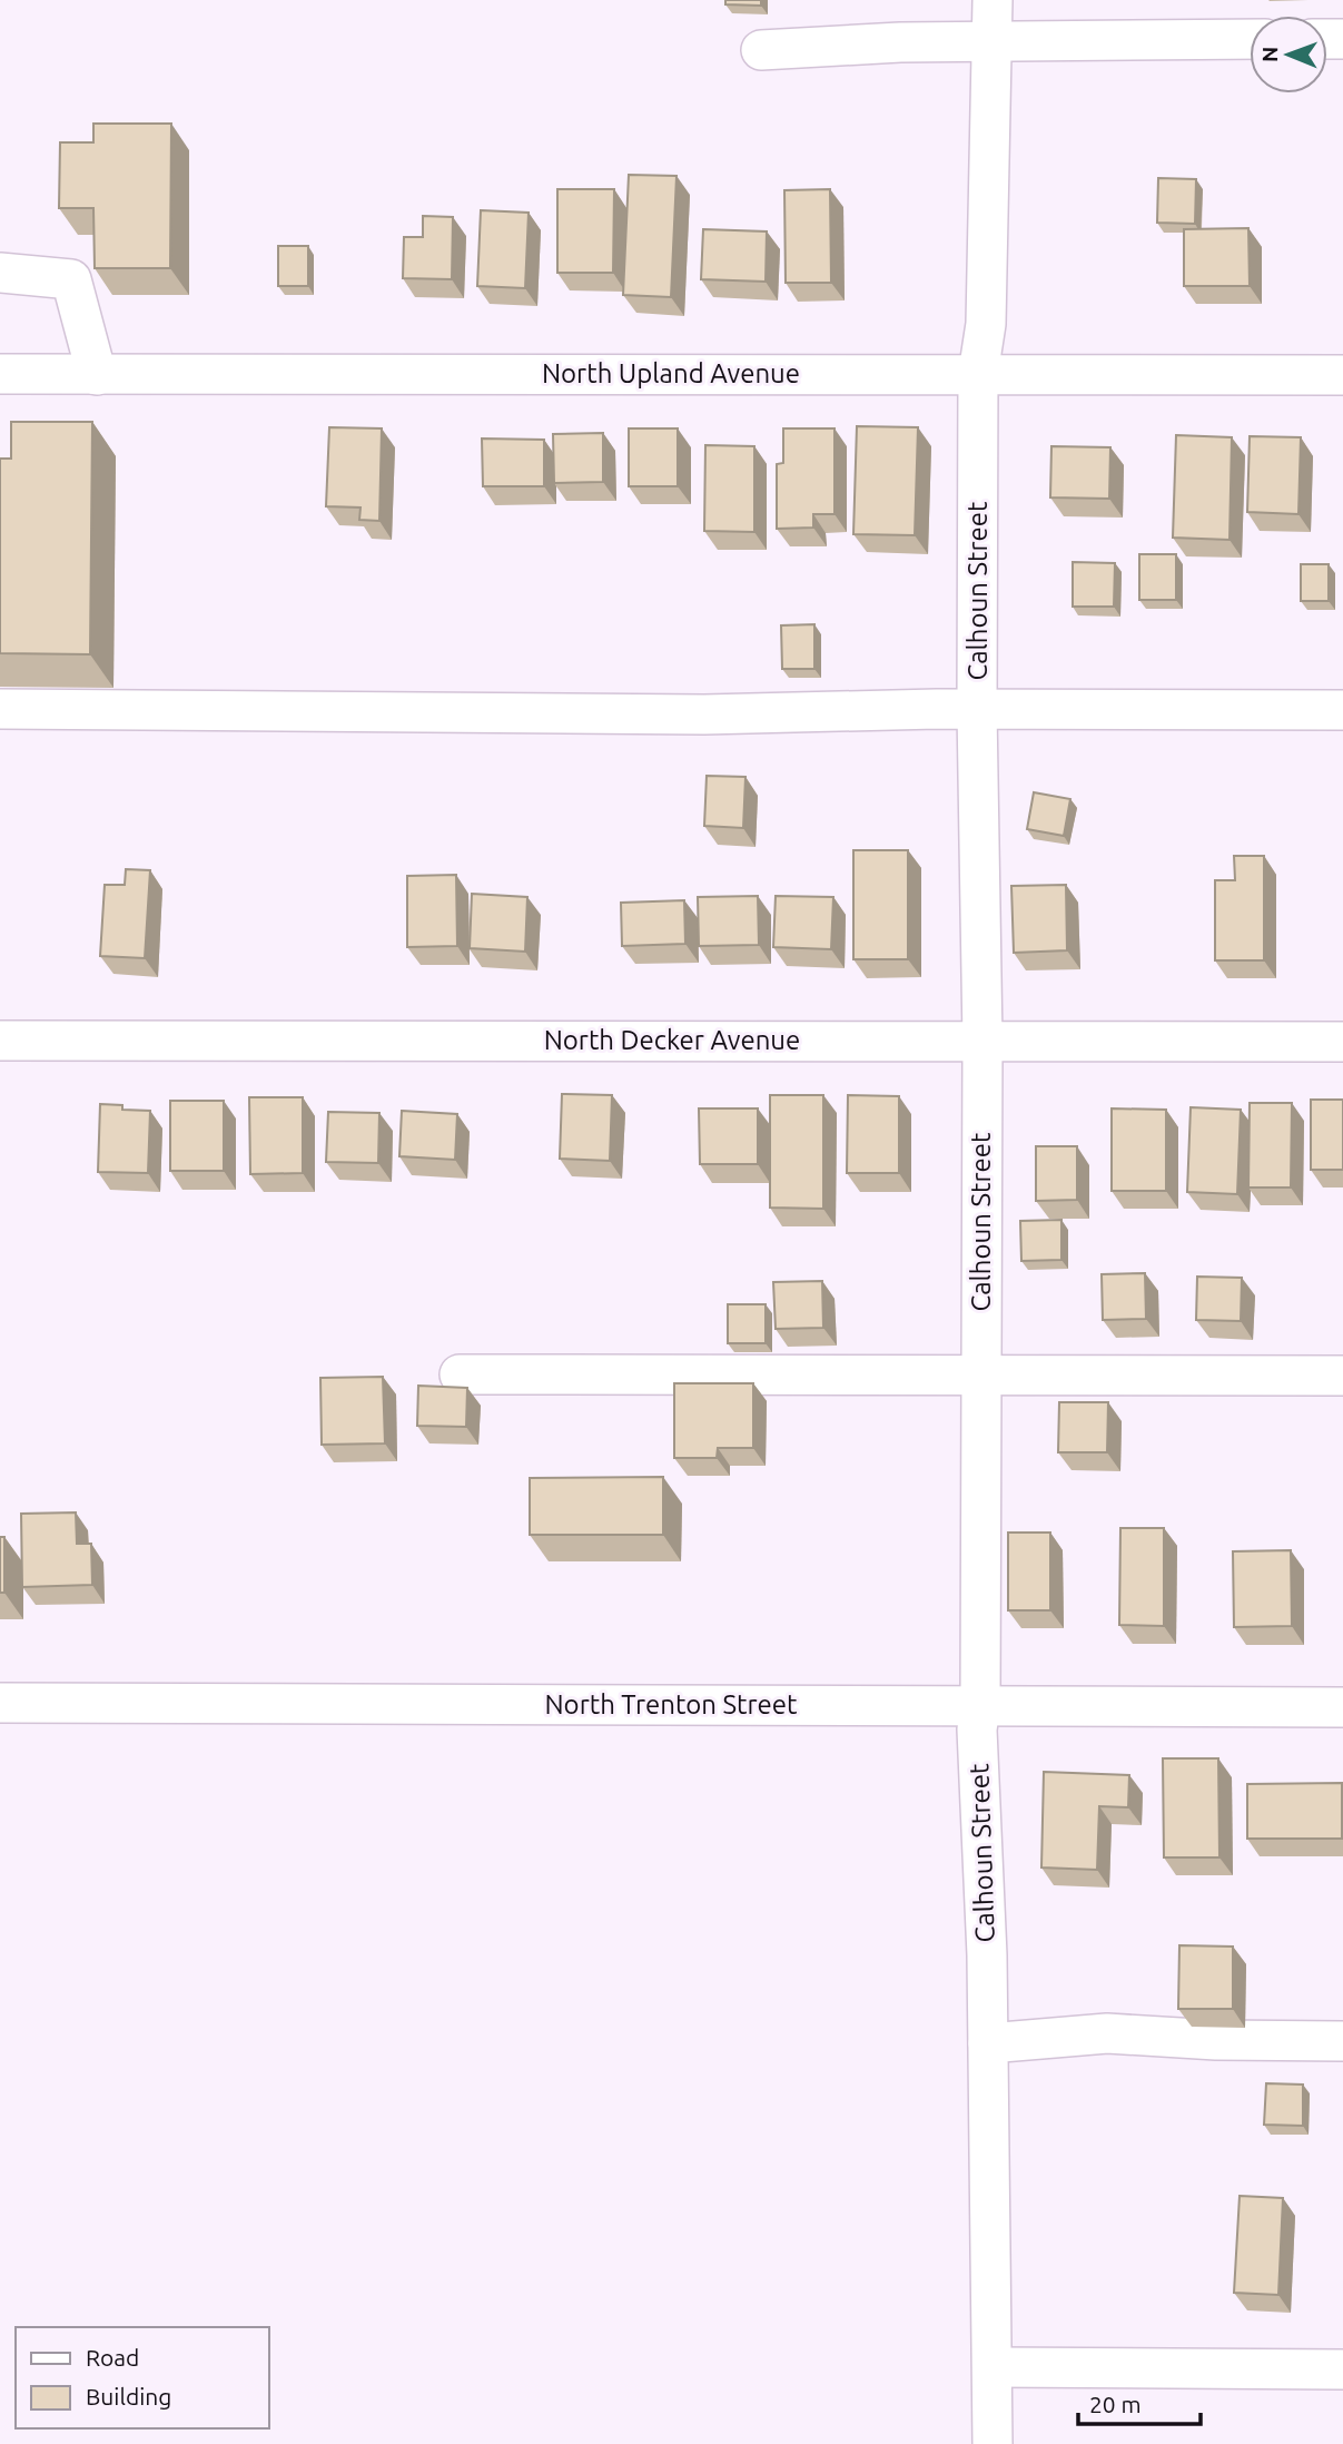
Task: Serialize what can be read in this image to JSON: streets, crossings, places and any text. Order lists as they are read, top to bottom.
{
  "streets": {
    "street": [
      "North Upland Avenue",
      "Calhoun Street",
      "North Decker Avenue",
      "North Trenton Street"
    ]
  },
  "crossings": [
    ["North Upland Avenue", "Calhoun Street"],
    ["Calhoun Street", "North Decker Avenue"],
    ["Calhoun Street", "North Trenton Street"]
  ],
  "legend": ["Road", "Building"],
  "scale_bar": "20 m",
  "north": "left"
}
